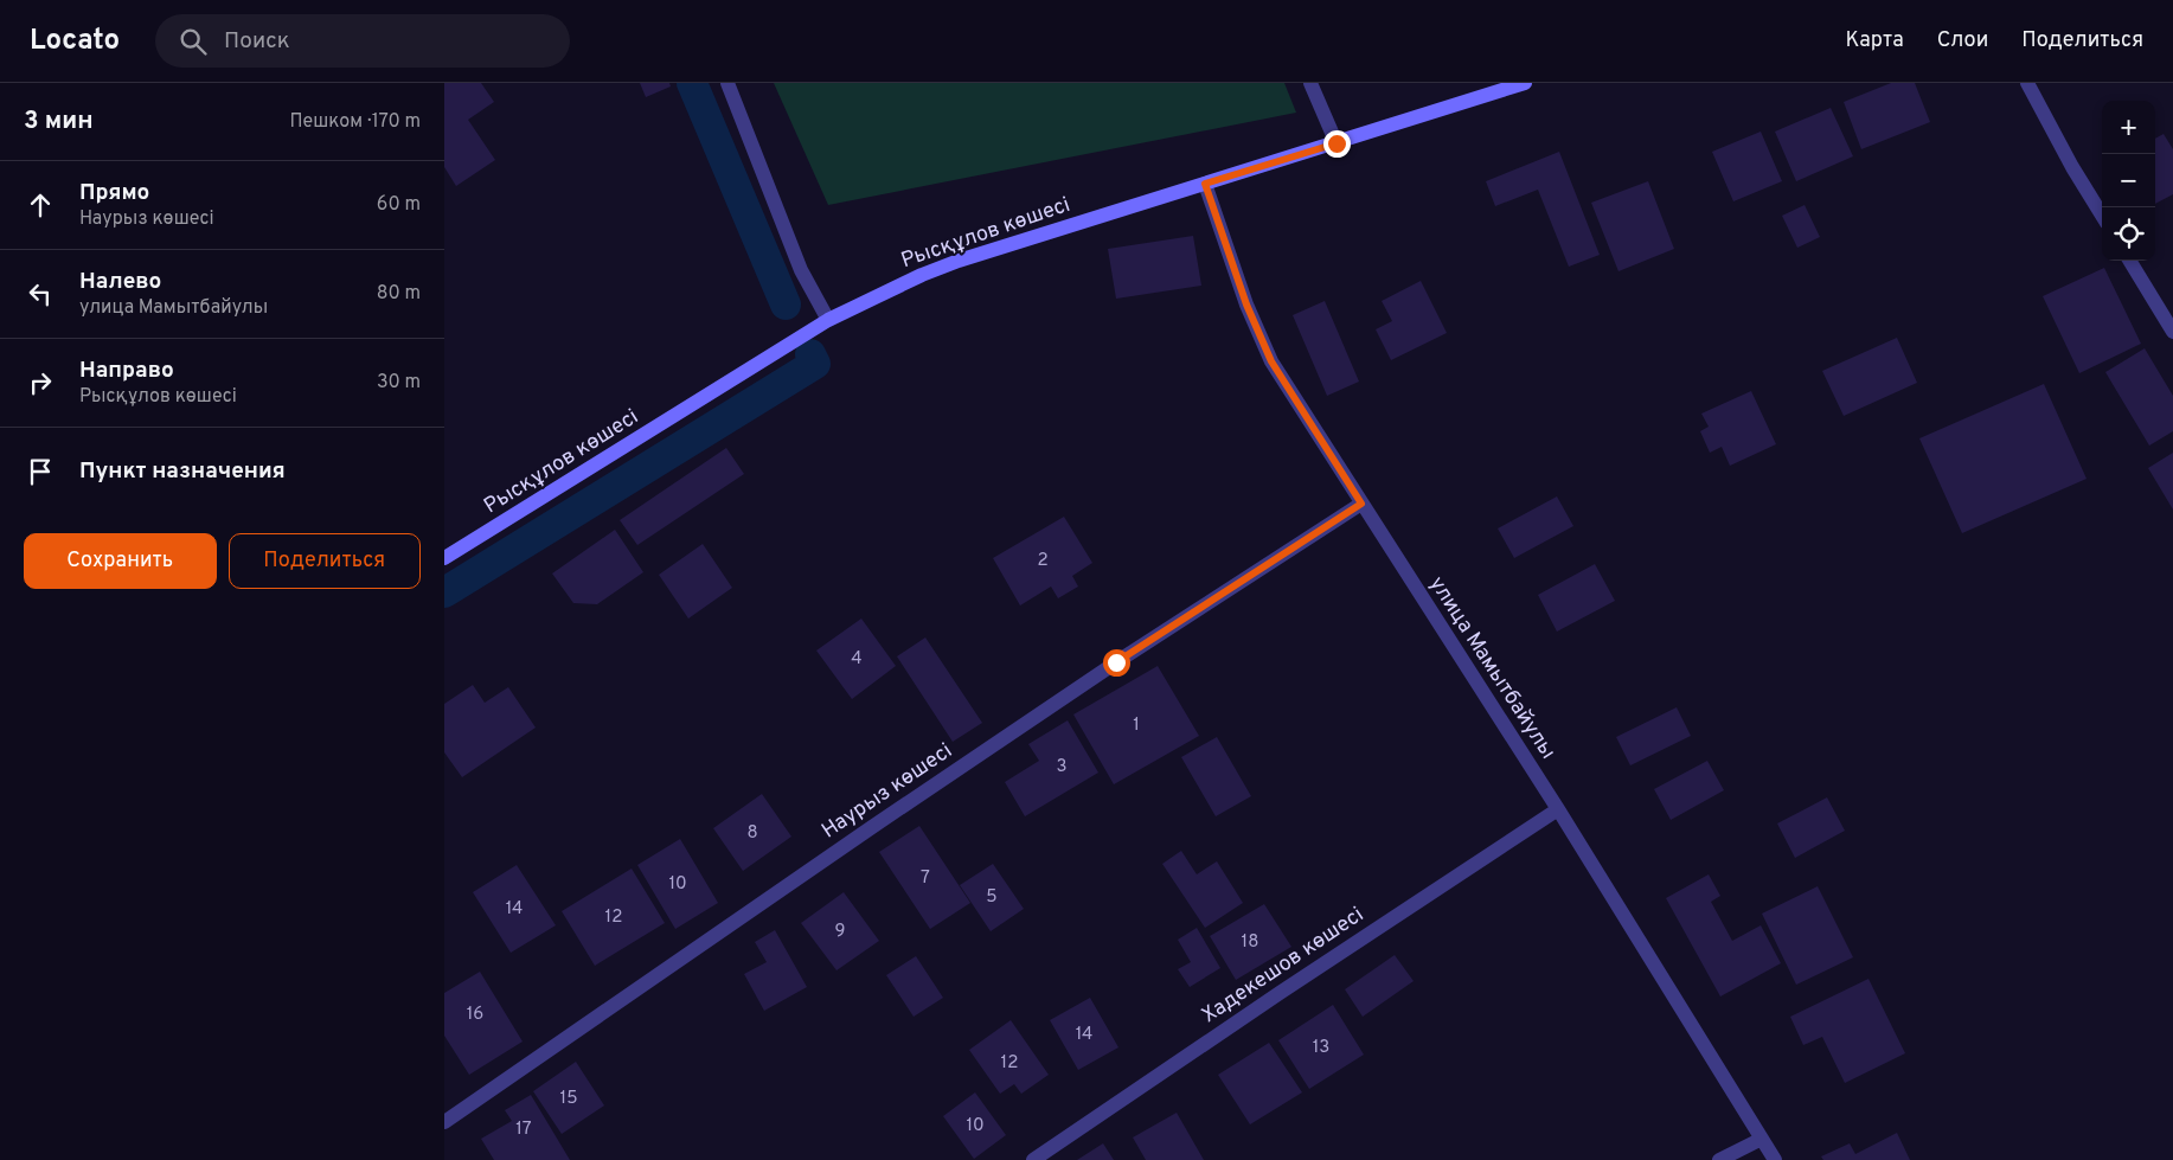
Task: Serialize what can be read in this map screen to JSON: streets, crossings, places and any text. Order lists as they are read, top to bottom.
{
  "streets": {
    "street": [
      "Рысқұлов көшесі",
      "улица Мамытбайулы",
      "Наурыз көшесі",
      "Хадекешов көшесі"
    ]
  },
  "crossings": [
    ["Рысқұлов көшесі", "улица Мамытбайулы"],
    ["улица Мамытбайулы", "Наурыз көшесі"],
    ["улица Мамытбайулы", "Хадекешов көшесі"]
  ],
  "house_numbers": [
    "2",
    "4",
    "1",
    "3",
    "8",
    "7",
    "10",
    "5",
    "14",
    "12",
    "9",
    "18",
    "16",
    "14",
    "13",
    "12",
    "15",
    "10",
    "17"
  ],
  "page": {
    "header": "Locato",
    "search": "Поиск",
    "nav": ["Карта", "Слои", "Поделиться"],
    "heading": ["3 мин", "Пешком · 170 m"],
    "map_buttons": ["+", "−"],
    "list": [
      ["Прямо", "Наурыз көшесі", "60 m"],
      ["Налево", "улица Мамытбайулы", "80 m"],
      ["Направо", "Рысқұлов көшесі", "30 m"],
      "Пункт назначения"
    ],
    "buttons": ["Сохранить", "Поделиться"]
  }
}
